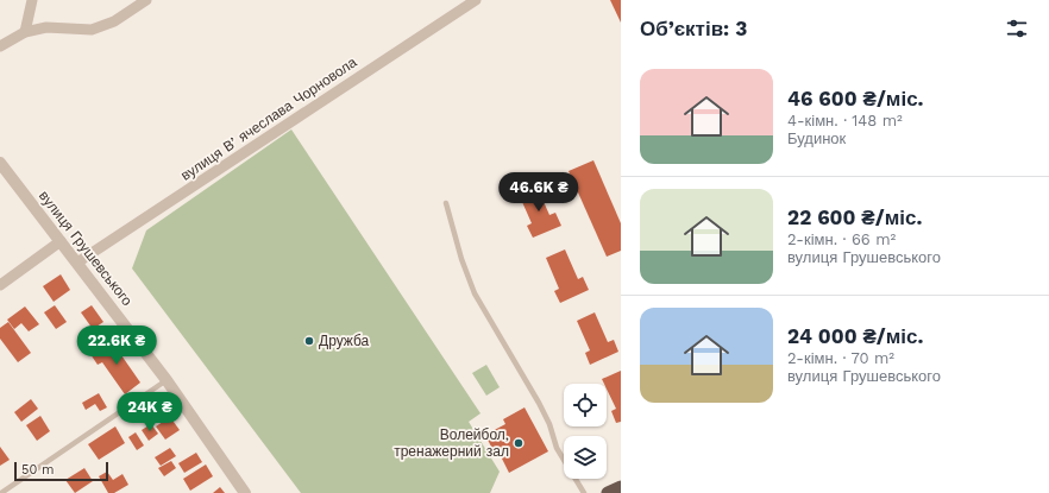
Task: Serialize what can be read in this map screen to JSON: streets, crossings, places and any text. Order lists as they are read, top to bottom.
{
  "streets": {
    "street": ["вулиця Вʼячеслава Чорновола", "вулиця Грушевського"]
  },
  "crossings": [
    ["вулиця Вʼячеслава Чорновола", "вулиця Грушевського"]
  ],
  "places": ["Дружба", "Волейбол, тренажерний зал"],
  "scale_bar": "50 m",
  "page": {
    "heading": "Об’єктів: 3",
    "list": [
      {
        "name": "46 600 ₴/міс.",
        "note": "4-кімн. · 148 m² · Будинок"
      },
      {
        "name": "22 600 ₴/міс.",
        "note": "2-кімн. · 66 m² · вулиця Грушевського"
      },
      {
        "name": "24 000 ₴/міс.",
        "note": "2-кімн. · 70 m² · вулиця Грушевського"
      }
    ],
    "price": ["46.6K ₴", "22.6K ₴", "24K ₴"],
    "scale": "50 m"
  }
}
